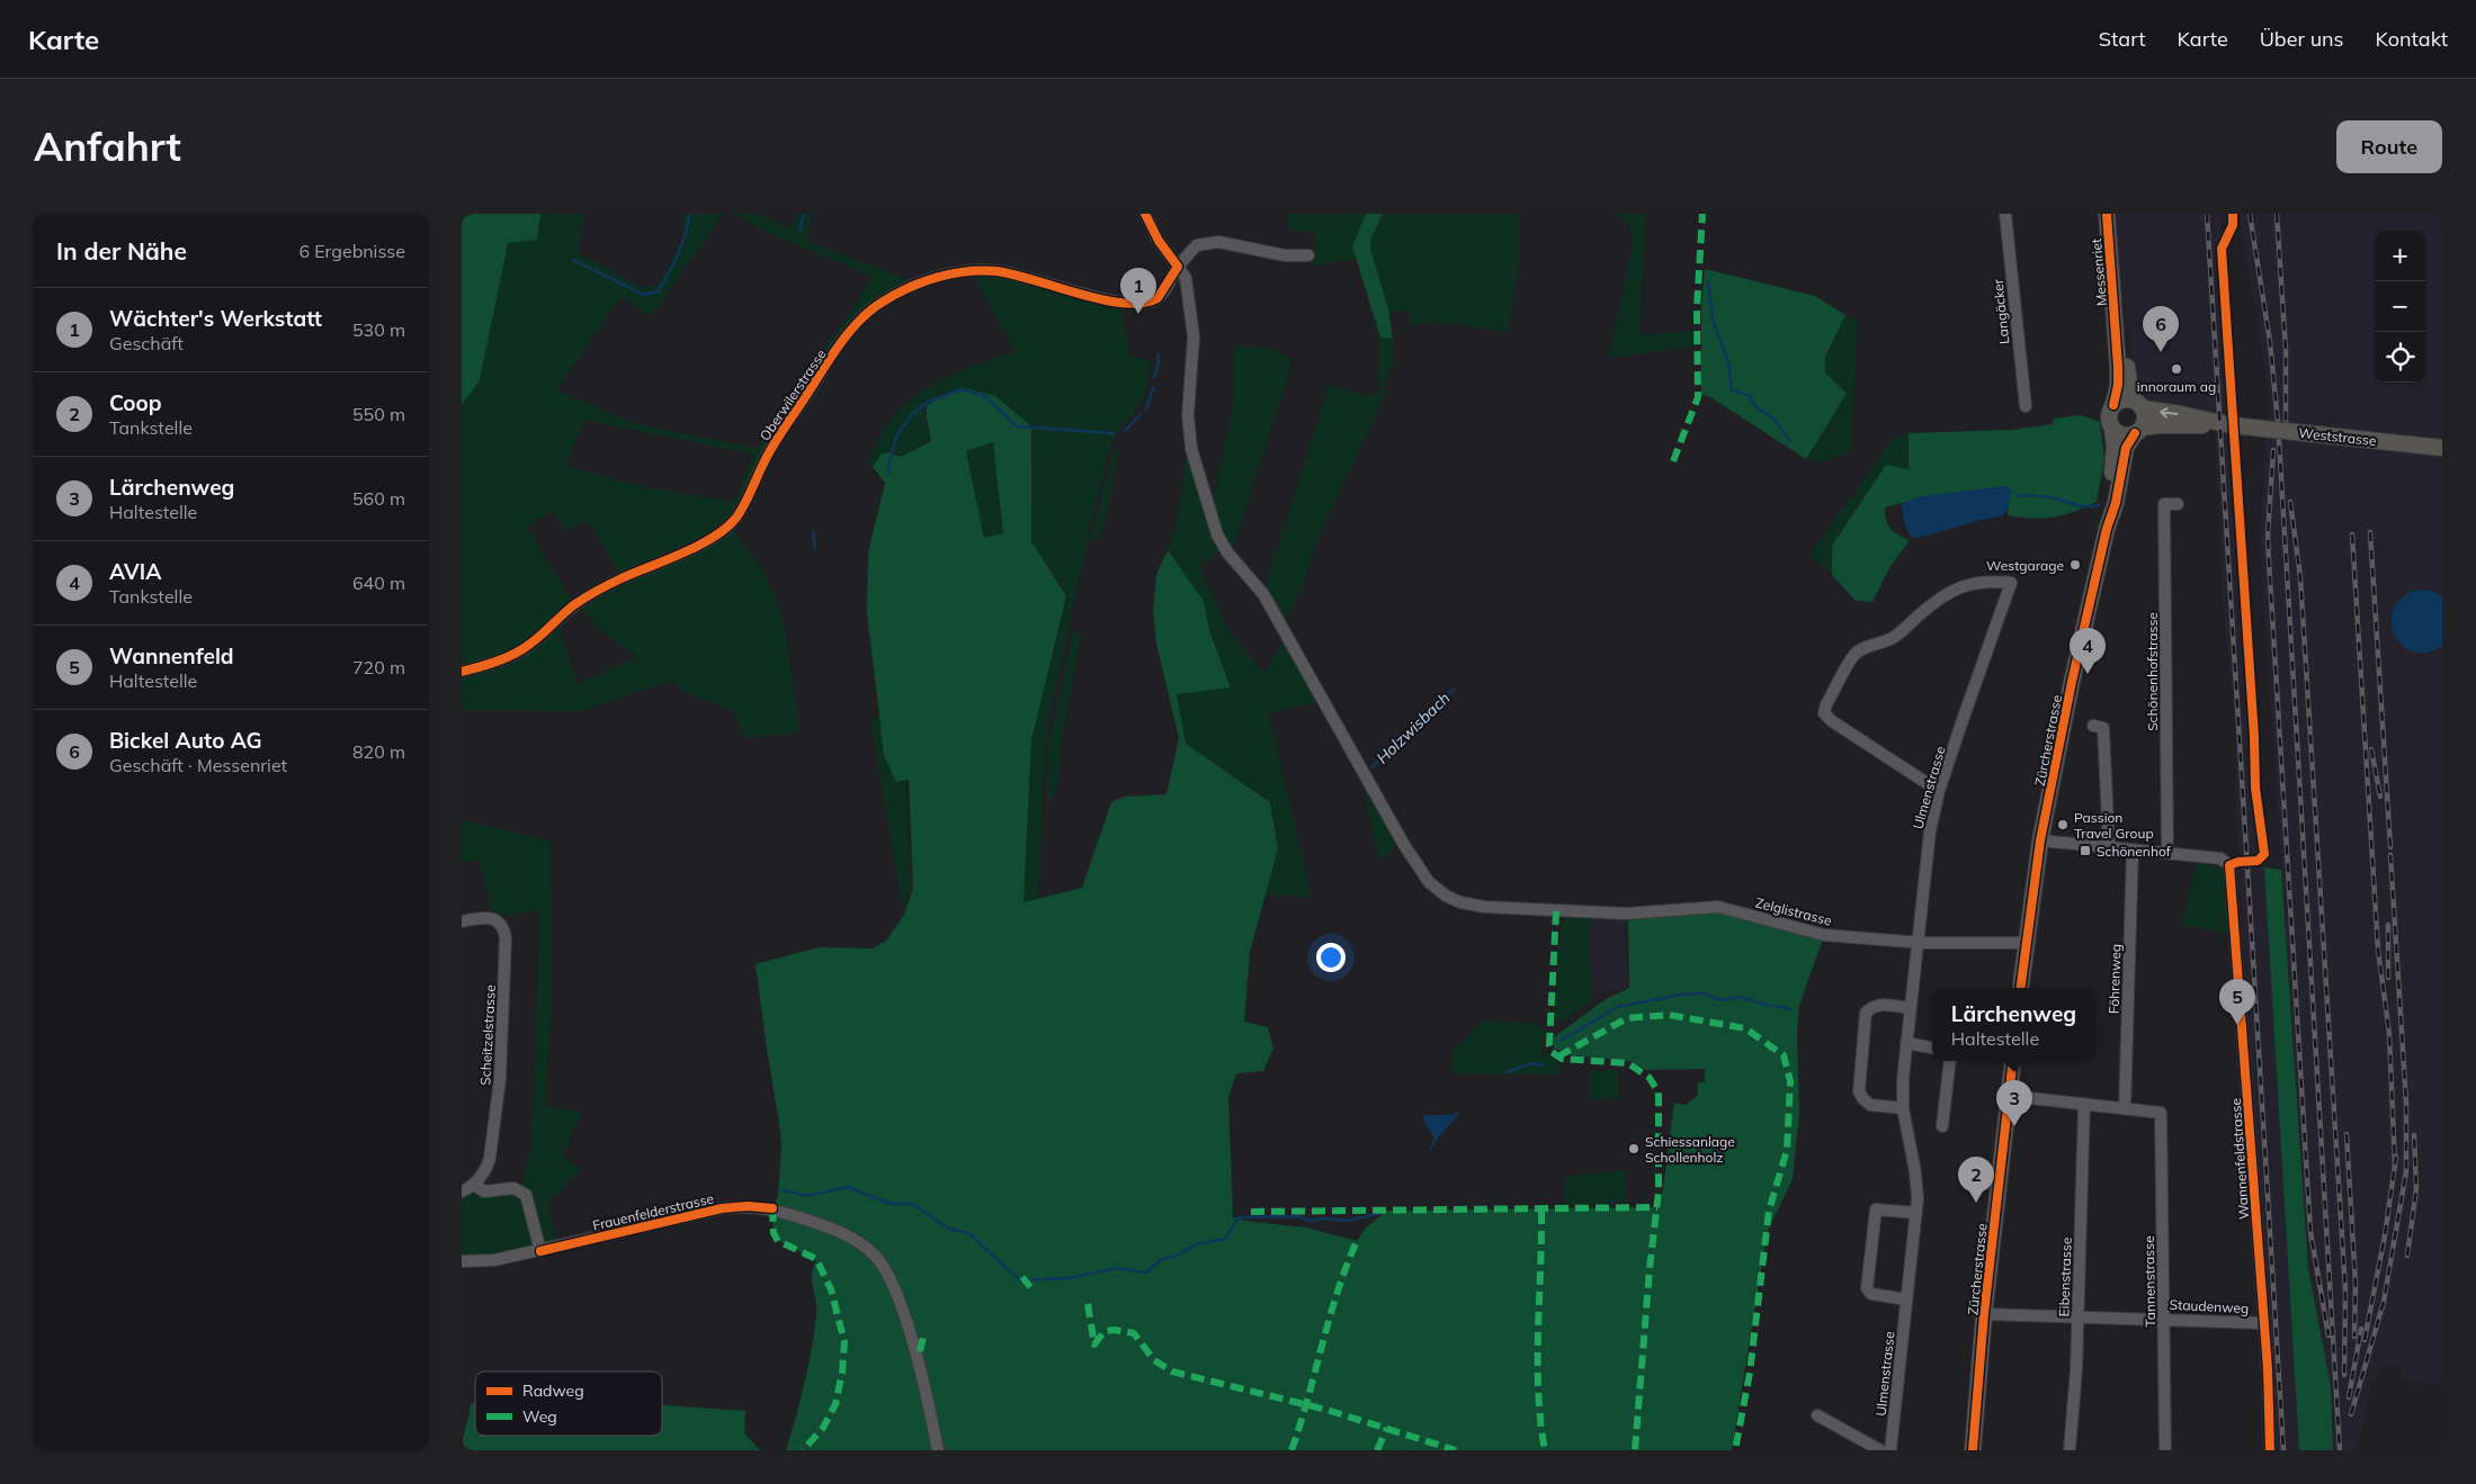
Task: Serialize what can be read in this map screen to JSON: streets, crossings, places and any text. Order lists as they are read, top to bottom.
{
  "streets": {
    "main road": ["Messenriet", "Weststrasse", "Zürcherstrasse"],
    "street": [
      "Langäcker",
      "Oberwilerstrasse",
      "Schönenhofstrasse",
      "Ulmenstrasse",
      "Zelglistrasse",
      "Föhrenweg",
      "Scheitzelstrasse",
      "Wannenfeldstrasse",
      "Frauenfelderstrasse",
      "Eibenstrasse",
      "Tannenstrasse",
      "Staudenweg"
    ]
  },
  "crossings": [
    ["Messenriet", "Weststrasse"],
    ["Messenriet", "Zürcherstrasse"],
    ["Oberwilerstrasse", "Zelglistrasse"],
    ["Weststrasse", "Zürcherstrasse"],
    ["Schönenhofstrasse", "Wannenfeldstrasse"],
    ["Zürcherstrasse", "Zelglistrasse"],
    ["Zürcherstrasse", "Staudenweg"],
    ["Ulmenstrasse", "Zelglistrasse"],
    ["Föhrenweg", "Tannenstrasse"],
    ["Wannenfeldstrasse", "Staudenweg"],
    ["Eibenstrasse", "Staudenweg"],
    ["Tannenstrasse", "Staudenweg"]
  ],
  "water": ["Holzwisbach"],
  "places": {
    "other": [
      "innoraum ag",
      "Westgarage",
      "Passion Travel Group",
      "Schiessanlage Schollenholz"
    ],
    "transit": ["Schönenhof"]
  },
  "legend": ["Radweg", "Weg"],
  "page": {
    "header": "Karte",
    "nav": [
      "Start",
      "Karte",
      "Über uns",
      "Kontakt"
    ],
    "buttons": "Route",
    "title": "Anfahrt",
    "heading": ["In der Nähe", "6 Ergebnisse"],
    "map_buttons": ["+", "−"],
    "pins": [
      "1",
      "6",
      "4",
      "5",
      "3",
      "2"
    ],
    "list": [
      {
        "mark": "1",
        "name": "Wächter's Werkstatt",
        "note": "Geschäft",
        "value": "530 m"
      },
      {
        "mark": "2",
        "name": "Coop",
        "note": "Tankstelle",
        "value": "550 m"
      },
      {
        "mark": "3",
        "name": "Lärchenweg",
        "note": "Haltestelle",
        "value": "560 m"
      },
      {
        "mark": "4",
        "name": "AVIA",
        "note": "Tankstelle",
        "value": "640 m"
      },
      {
        "mark": "5",
        "name": "Wannenfeld",
        "note": "Haltestelle",
        "value": "720 m"
      },
      {
        "mark": "6",
        "name": "Bickel Auto AG",
        "note": "Geschäft · Messenriet",
        "value": "820 m"
      }
    ],
    "popup": ["Lärchenweg", "Haltestelle"]
  }
}
